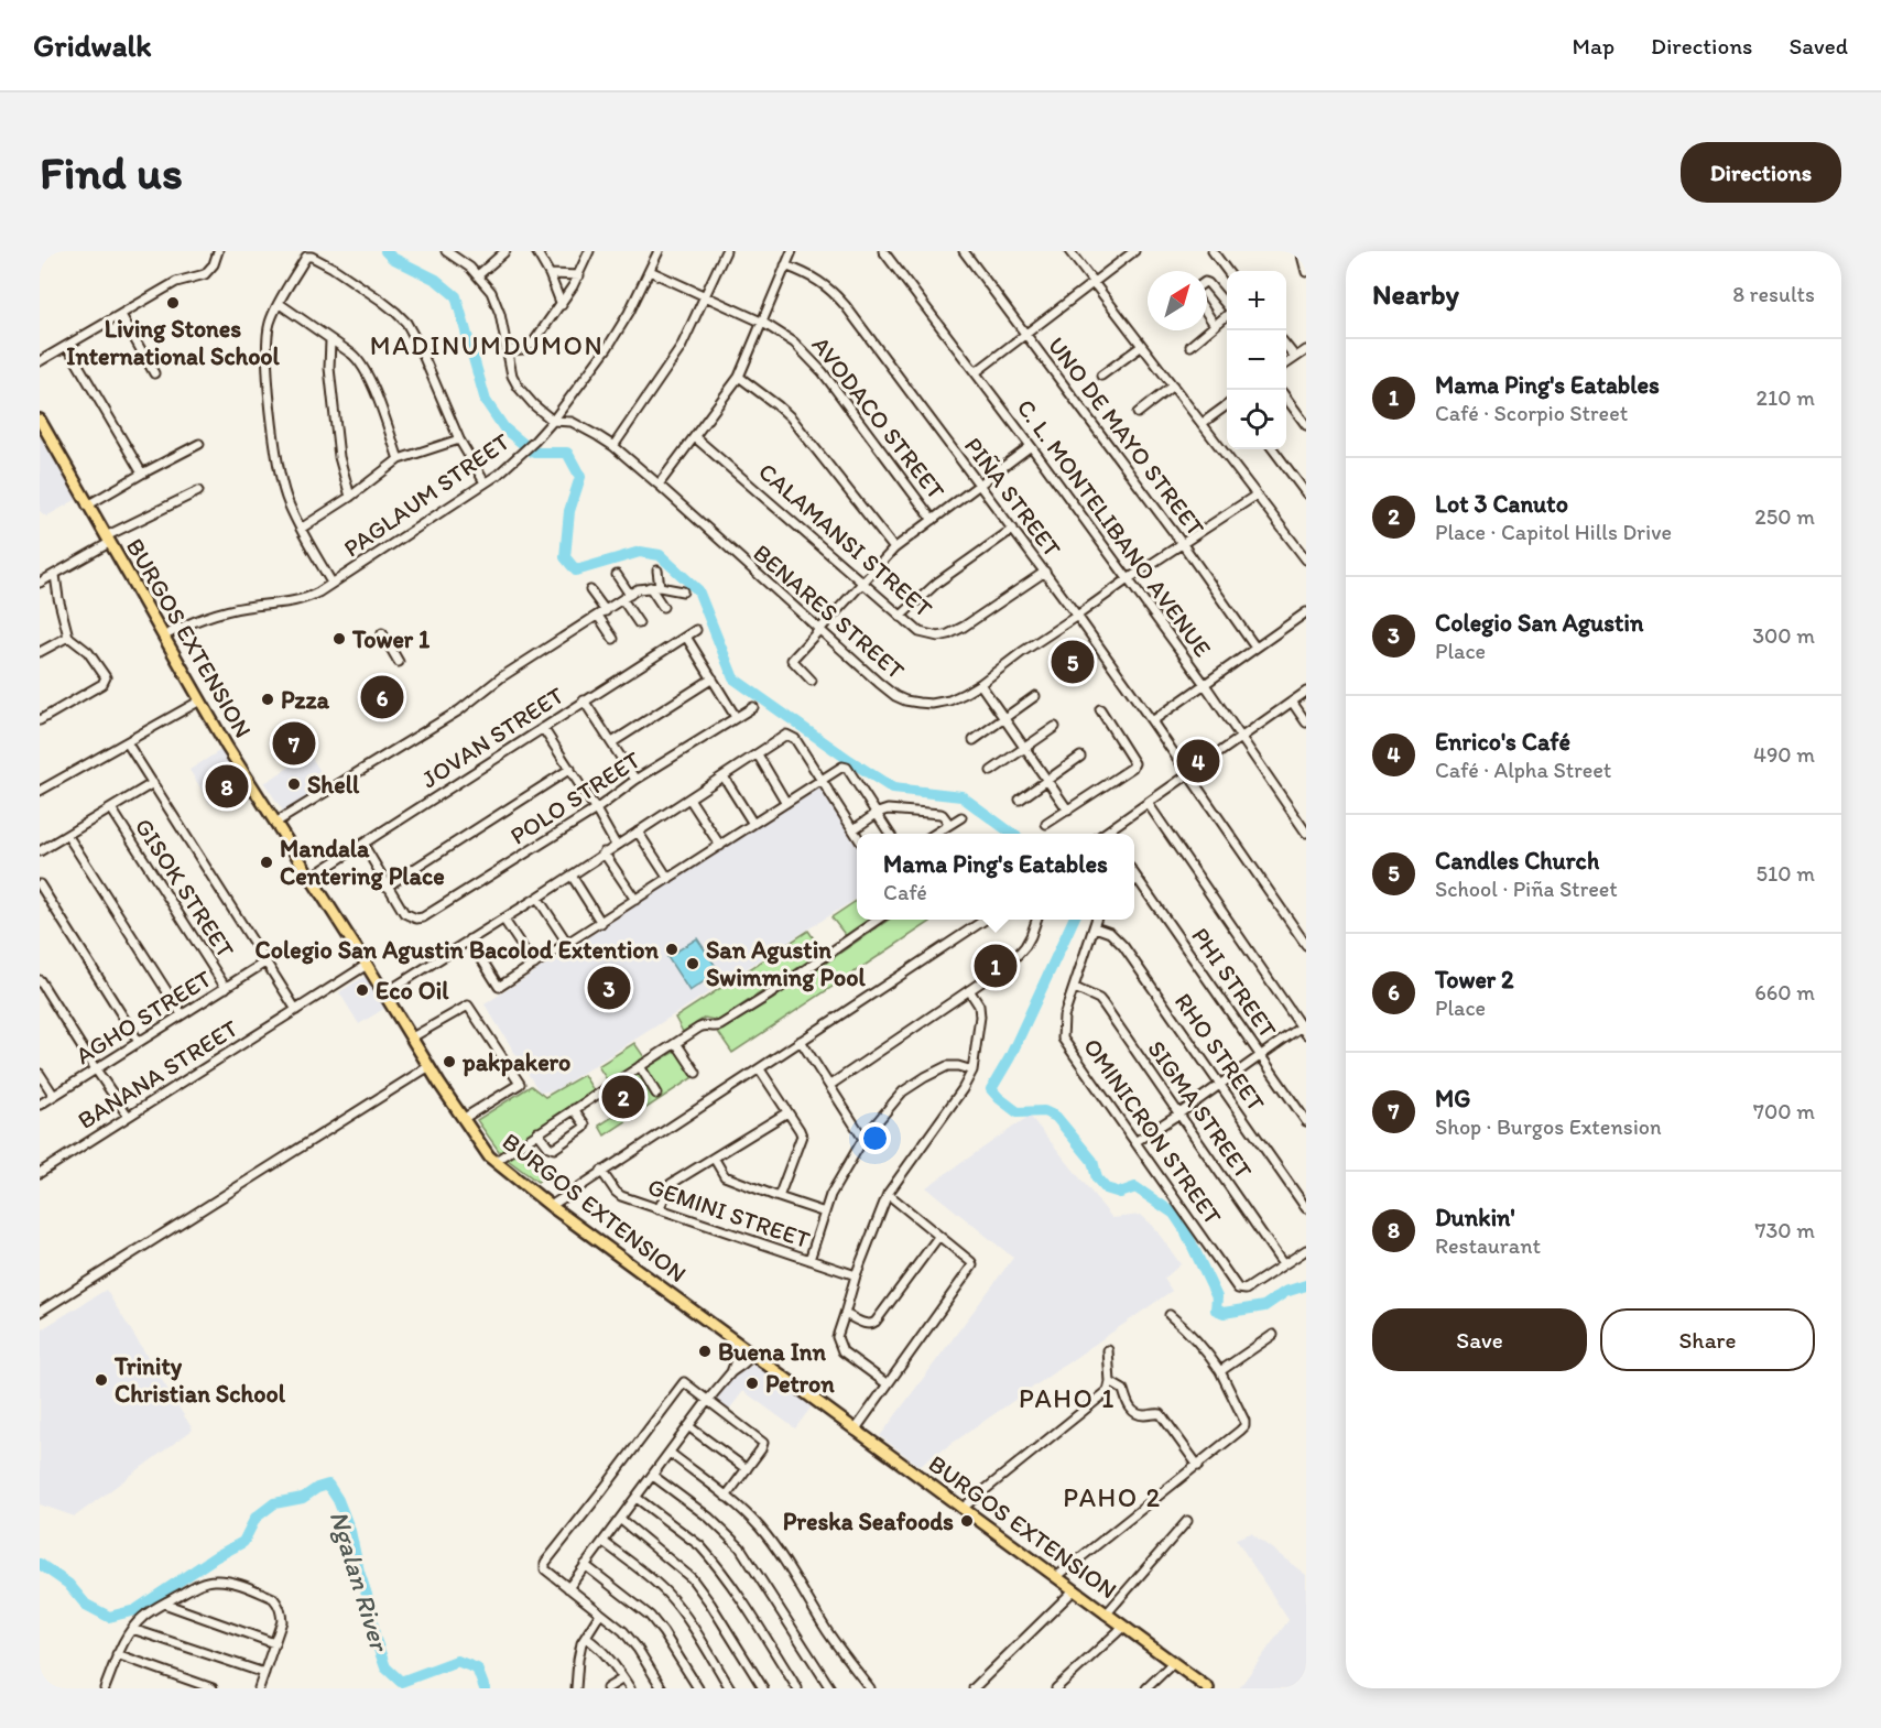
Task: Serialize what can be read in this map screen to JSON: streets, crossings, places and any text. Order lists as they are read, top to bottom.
{
  "streets": {
    "main road": ["BURGOS EXTENSION"],
    "street": [
      "AVODACO STREET",
      "UNO DE MAYO STREET",
      "PAGLAUM STREET",
      "PIÑA STREET",
      "C. L. MONTELIBANO AVENUE",
      "CALAMANSI STREET",
      "BENARES STREET",
      "JOVAN STREET",
      "POLO STREET",
      "GISOK STREET",
      "PHI STREET",
      "AGHO STREET",
      "RHO STREET",
      "BANANA STREET",
      "SIGMA STREET",
      "OMINICRON STREET",
      "GEMINI STREET"
    ]
  },
  "crossings": [
    ["AVODACO STREET", "PAGLAUM STREET"],
    ["UNO DE MAYO STREET", "BENARES STREET"],
    ["PAGLAUM STREET", "BENARES STREET"],
    ["PAGLAUM STREET", "BURGOS EXTENSION"],
    ["PIÑA STREET", "CALAMANSI STREET"],
    ["PIÑA STREET", "BENARES STREET"],
    ["C. L. MONTELIBANO AVENUE", "BENARES STREET"],
    ["BURGOS EXTENSION", "JOVAN STREET"],
    ["BURGOS EXTENSION", "BANANA STREET"],
    ["GISOK STREET", "AGHO STREET"],
    ["RHO STREET", "OMINICRON STREET"],
    ["SIGMA STREET", "OMINICRON STREET"]
  ],
  "districts": ["MADINUMDUMON", "PAHO 1", "PAHO 2"],
  "water": ["Ngalan River"],
  "places": [
    "Living Stones International School",
    "Tower 1",
    "Pzza",
    "Shell",
    "Mandala Centering Place",
    "Colegio San Agustin Bacolod Extention",
    "San Agustin Swimming Pool",
    "Eco Oil",
    "pakpakero",
    "Buena Inn",
    "Trinity Christian School",
    "Petron",
    "Preska Seafoods"
  ],
  "north": "top right",
  "page": {
    "header": "Gridwalk",
    "nav": ["Map", "Directions", "Saved"],
    "buttons": [
      "Directions",
      ["Save", "Share"]
    ],
    "title": "Find us",
    "heading": ["Nearby", "8 results"],
    "map_buttons": ["+", "−"],
    "list": [
      {
        "mark": "1",
        "name": "Mama Ping's Eatables",
        "note": "Café · Scorpio Street",
        "value": "210 m"
      },
      {
        "mark": "2",
        "name": "Lot 3 Canuto",
        "note": "Place · Capitol Hills Drive",
        "value": "250 m"
      },
      {
        "mark": "3",
        "name": "Colegio San Agustin",
        "note": "Place",
        "value": "300 m"
      },
      {
        "mark": "4",
        "name": "Enrico's Café",
        "note": "Café · Alpha Street",
        "value": "490 m"
      },
      {
        "mark": "5",
        "name": "Candles Church",
        "note": "School · Piña Street",
        "value": "510 m"
      },
      {
        "mark": "6",
        "name": "Tower 2",
        "note": "Place",
        "value": "660 m"
      },
      {
        "mark": "7",
        "name": "MG",
        "note": "Shop · Burgos Extension",
        "value": "700 m"
      },
      {
        "mark": "8",
        "name": "Dunkin'",
        "note": "Restaurant",
        "value": "730 m"
      }
    ],
    "pins": [
      "5",
      "6",
      "7",
      "4",
      "8",
      "1",
      "3",
      "2"
    ],
    "popup": ["Mama Ping's Eatables", "Café"]
  }
}
